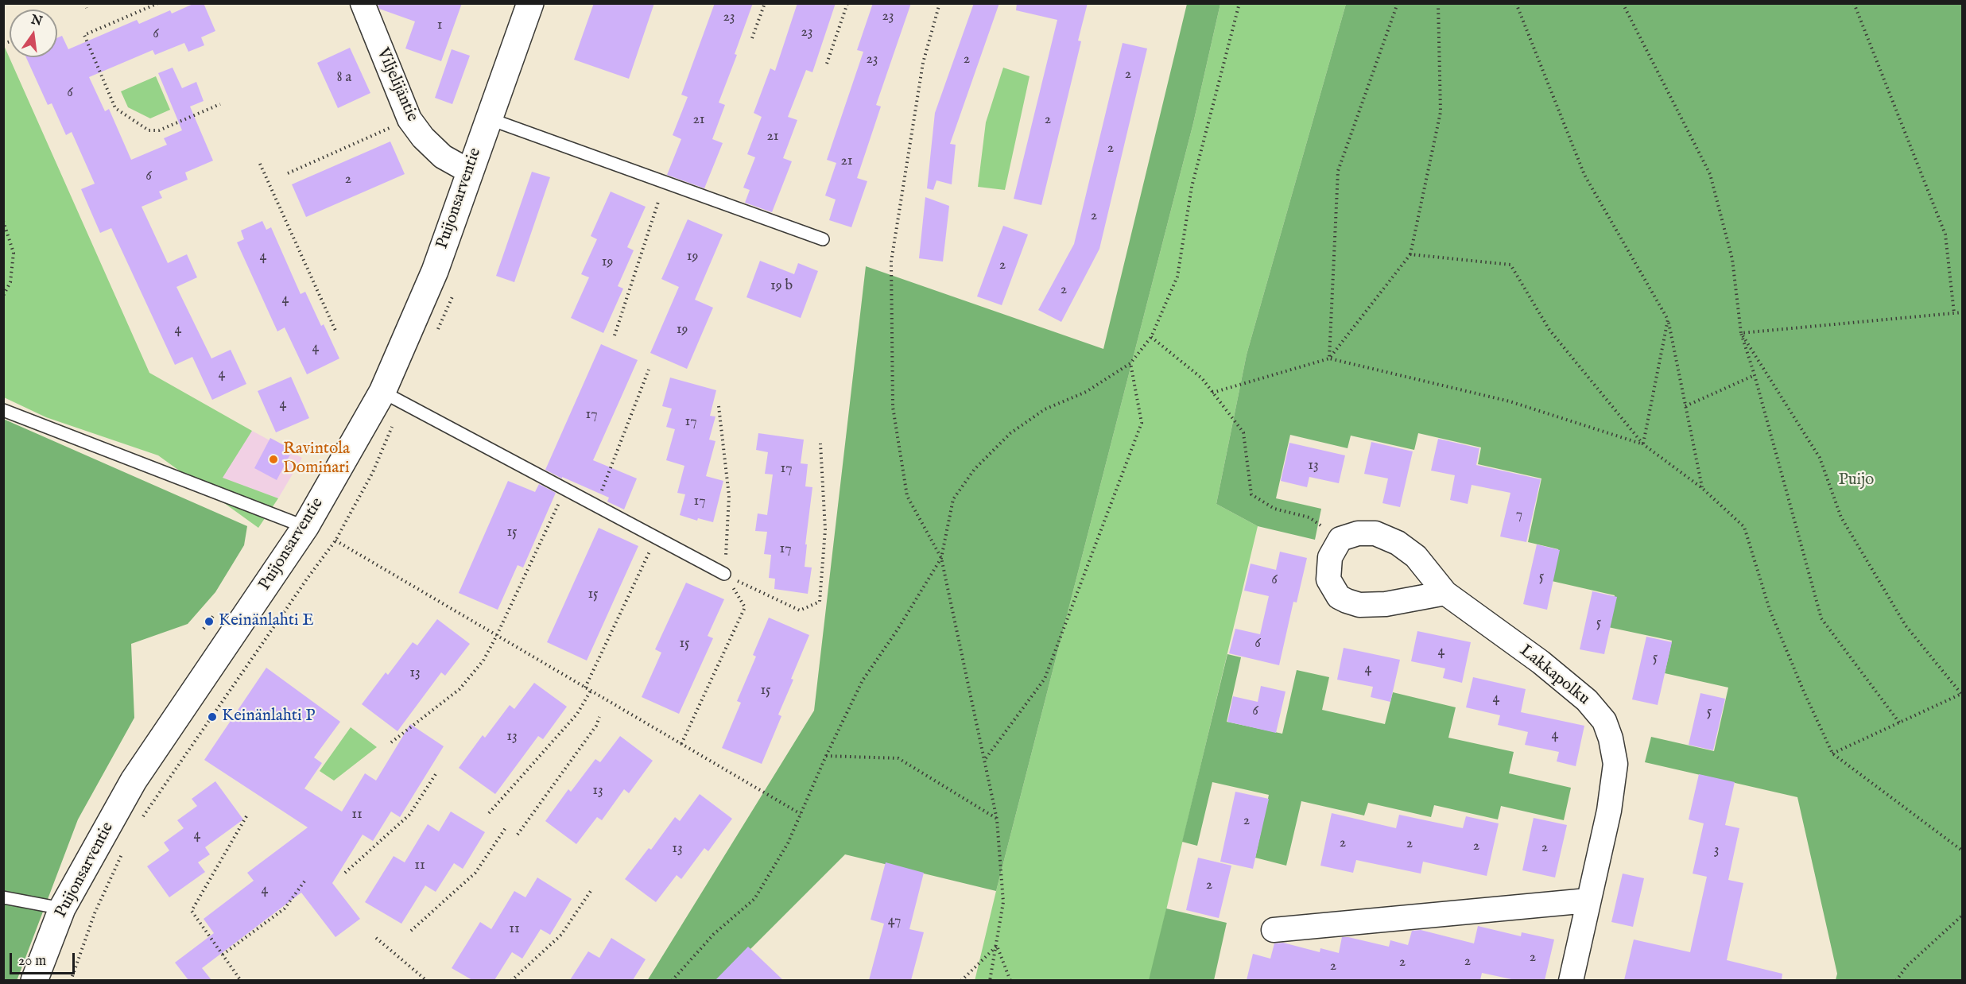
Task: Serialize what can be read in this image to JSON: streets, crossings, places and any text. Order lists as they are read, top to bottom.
{
  "streets": {
    "main road": ["Puijonsarventie"],
    "street": ["Viljelijäntie", "Lakkapolku"]
  },
  "crossings": [
    ["Viljelijäntie", "Puijonsarventie"]
  ],
  "parks": ["Puijo"],
  "places": ["Ravintola Dominari", "Keinänlahti E", "Keinänlahti P"],
  "house_numbers": [
    "23",
    "23",
    "1",
    "23",
    "6",
    "23",
    "2",
    "2",
    "8 a",
    "6",
    "21",
    "2",
    "21",
    "2",
    "21",
    "6",
    "2",
    "2",
    "4",
    "19",
    "19",
    "2",
    "19 b",
    "2",
    "4",
    "4",
    "19",
    "4",
    "4",
    "4",
    "17",
    "17",
    "13",
    "17",
    "17",
    "7",
    "15",
    "17",
    "5",
    "6",
    "15",
    "5",
    "15",
    "6",
    "4",
    "5",
    "4",
    "13",
    "15",
    "4",
    "6",
    "5",
    "4",
    "13",
    "13",
    "11",
    "2",
    "4",
    "2",
    "2",
    "2",
    "2",
    "13",
    "3",
    "11",
    "2",
    "4",
    "47",
    "11",
    "2",
    "2",
    "2",
    "2"
  ],
  "scale_bar": "20 m",
  "north": "top"
}
